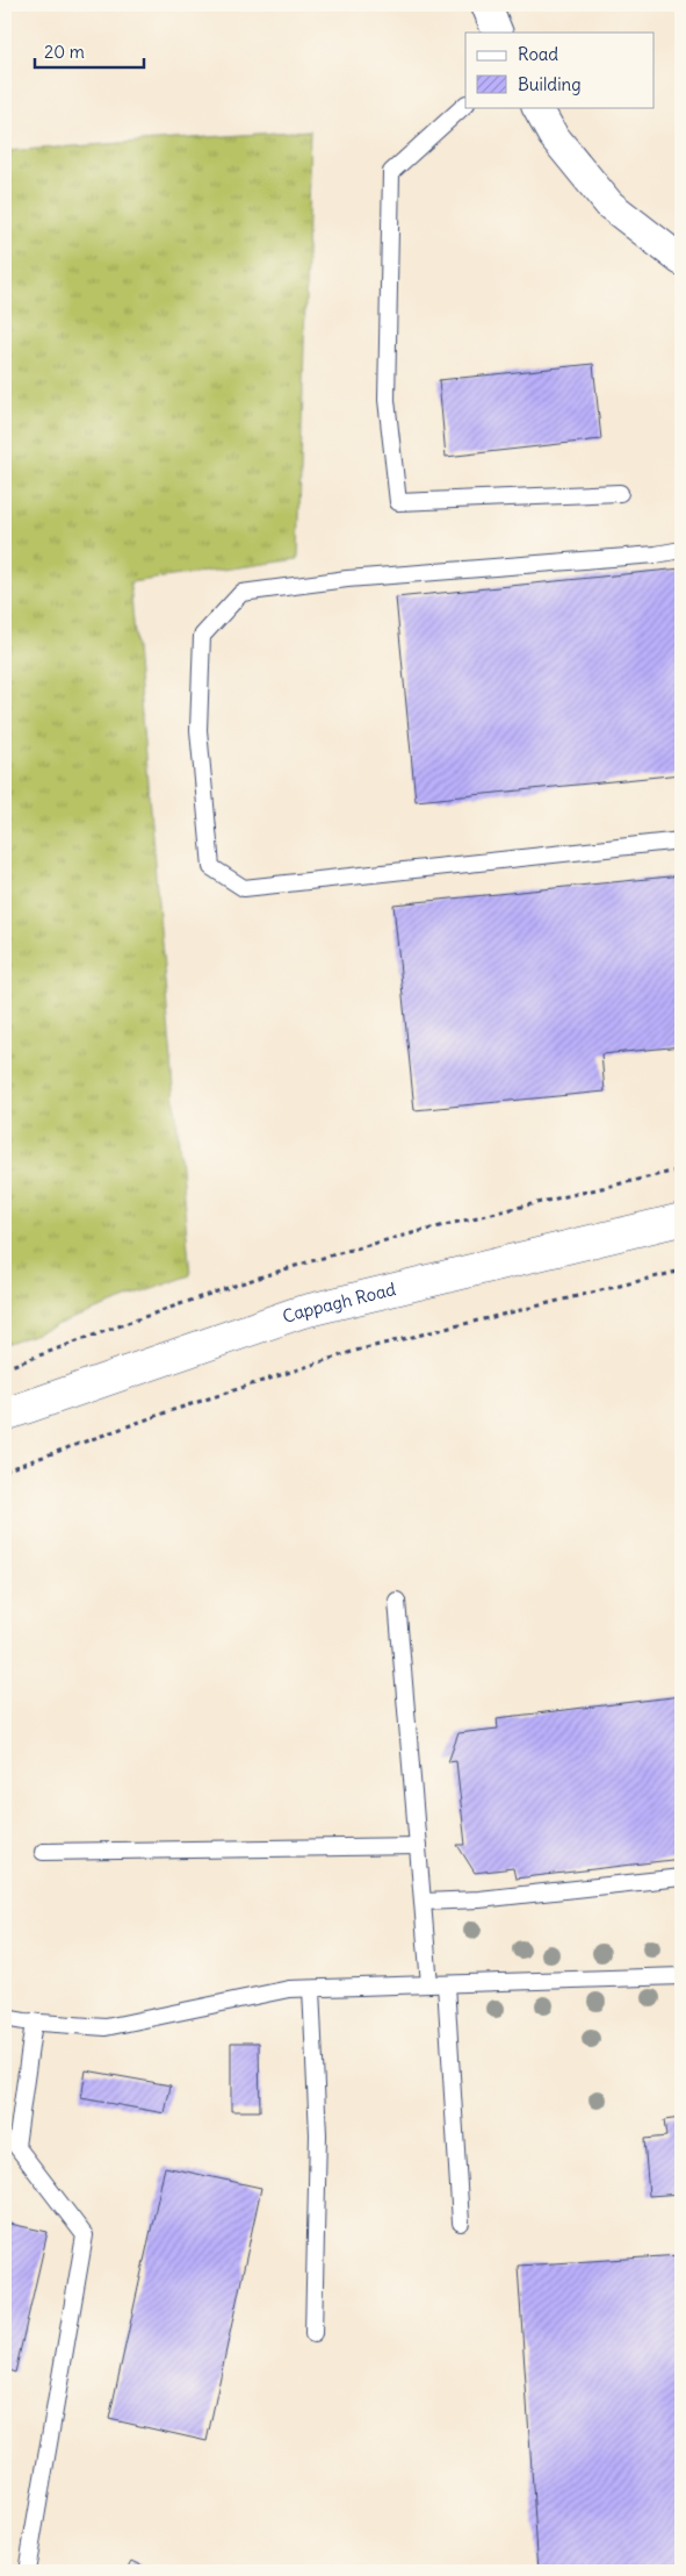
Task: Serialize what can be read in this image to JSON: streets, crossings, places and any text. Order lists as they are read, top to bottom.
{
  "streets": {
    "street": ["Cappagh Road"]
  },
  "legend": ["Road", "Building"],
  "scale_bar": "20 m"
}
